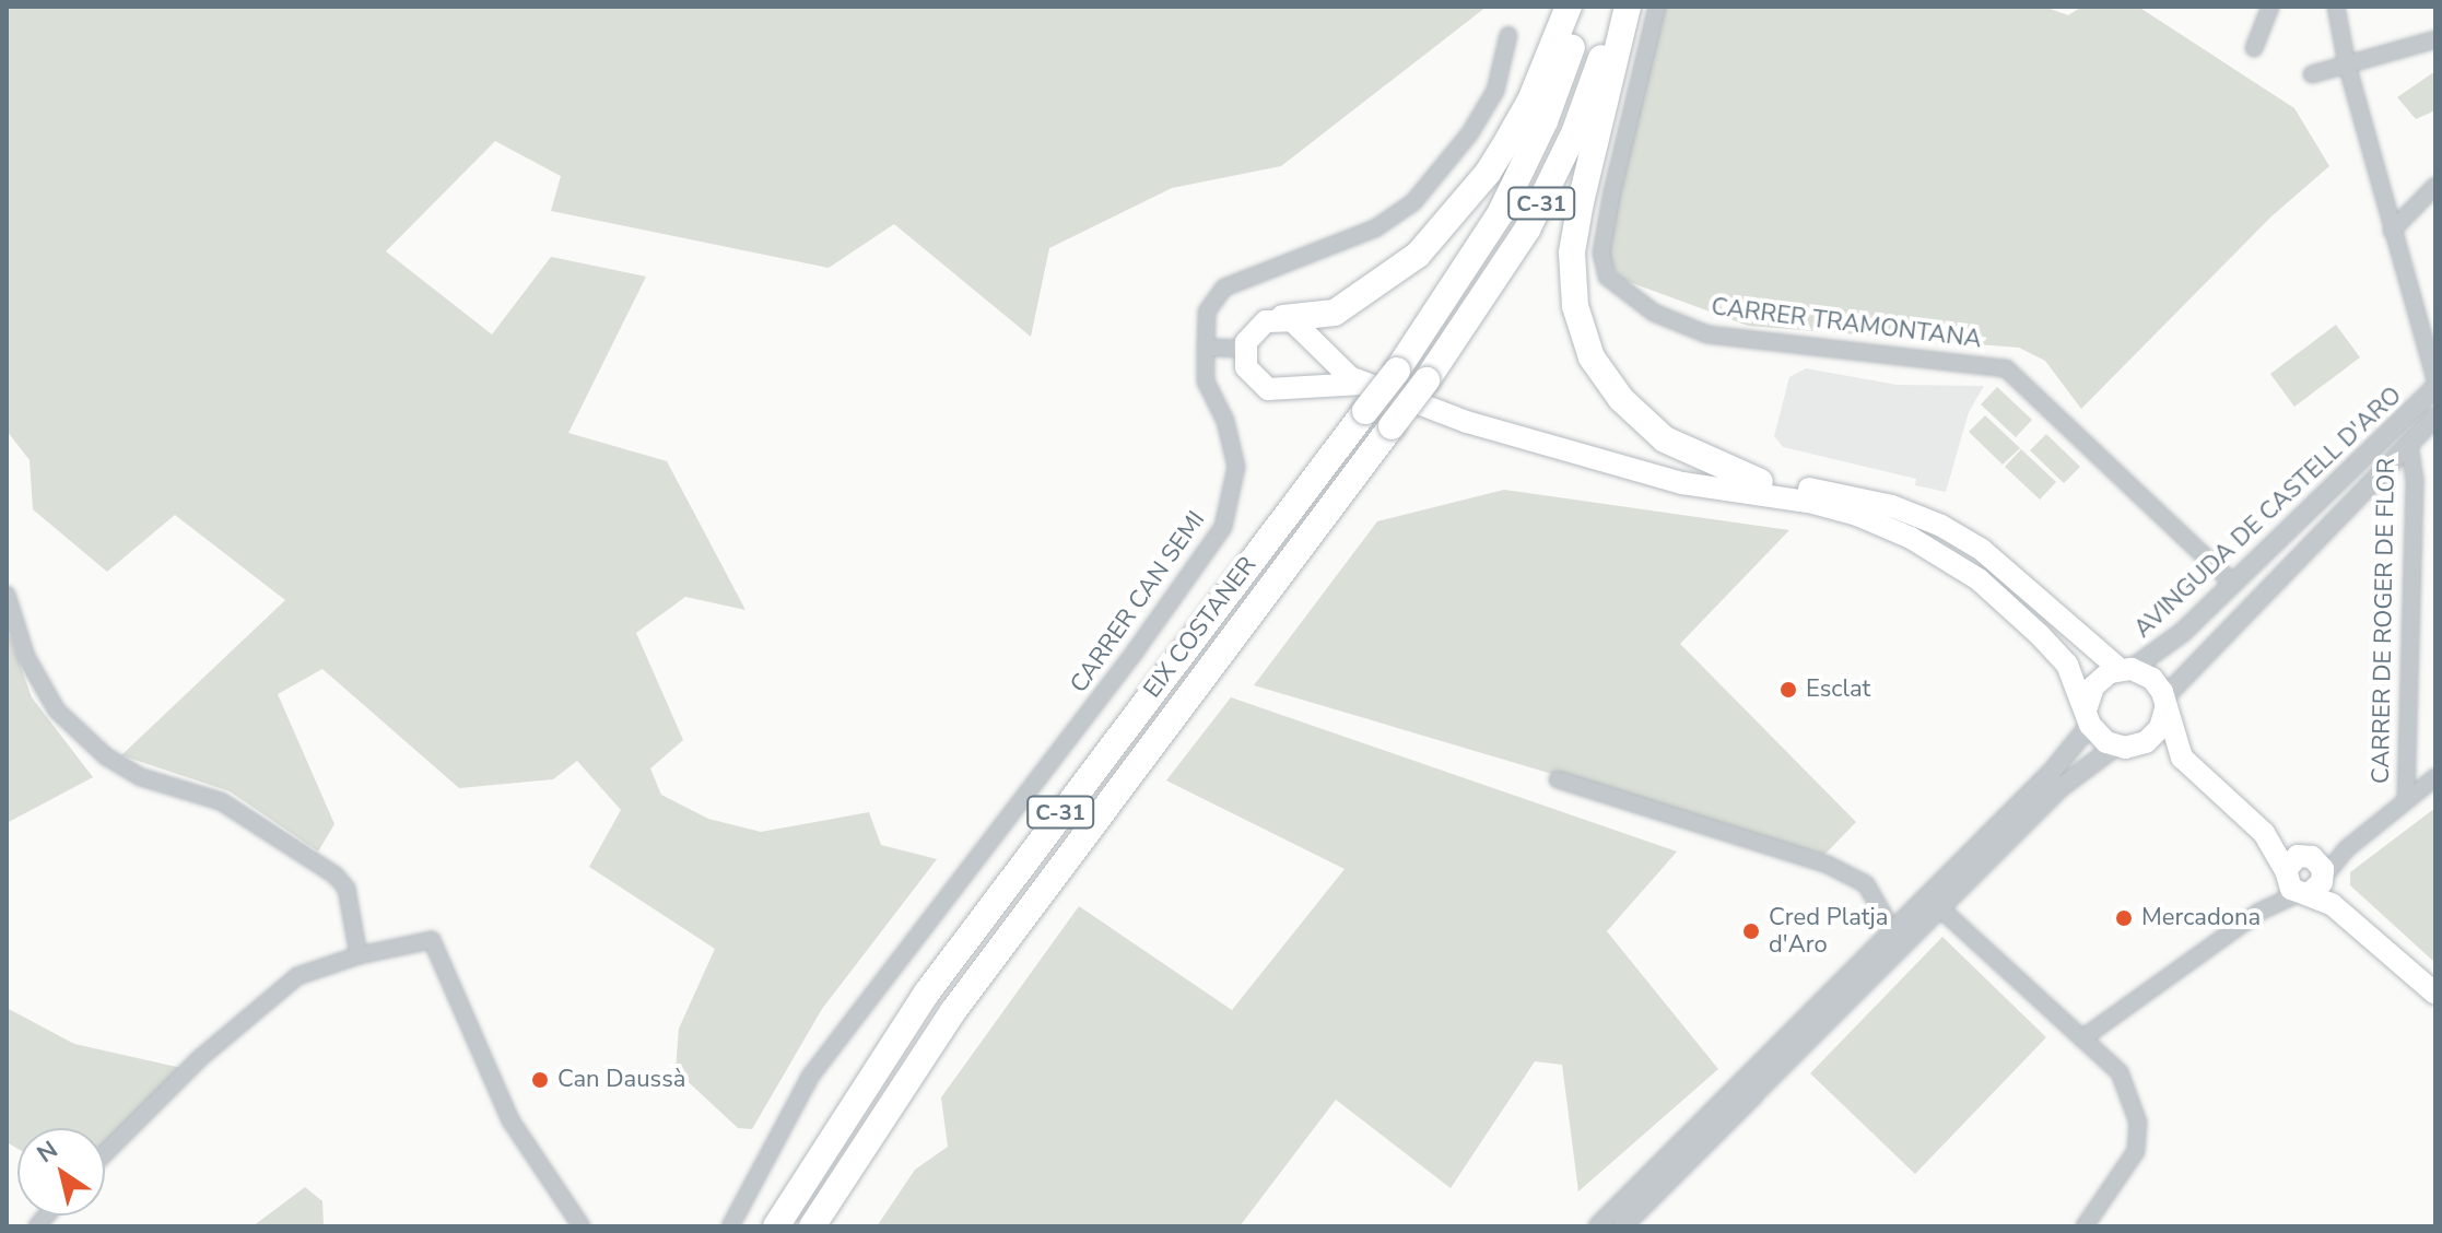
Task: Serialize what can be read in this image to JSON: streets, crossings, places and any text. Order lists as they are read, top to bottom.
{
  "streets": {
    "highway": ["C-31", "EIX COSTANER"],
    "street": [
      "CARRER TRAMONTANA",
      "AVINGUDA DE CASTELL D'ARO",
      "CARRER CAN SEMI",
      "CARRER DE ROGER DE FLOR"
    ]
  },
  "crossings": [
    ["CARRER TRAMONTANA", "AVINGUDA DE CASTELL D'ARO"],
    ["AVINGUDA DE CASTELL D'ARO", "CARRER DE ROGER DE FLOR"]
  ],
  "places": [
    "Esclat",
    "Mercadona",
    "Cred Platja d'Aro",
    "Can Daussà"
  ],
  "north": "top left"
}
